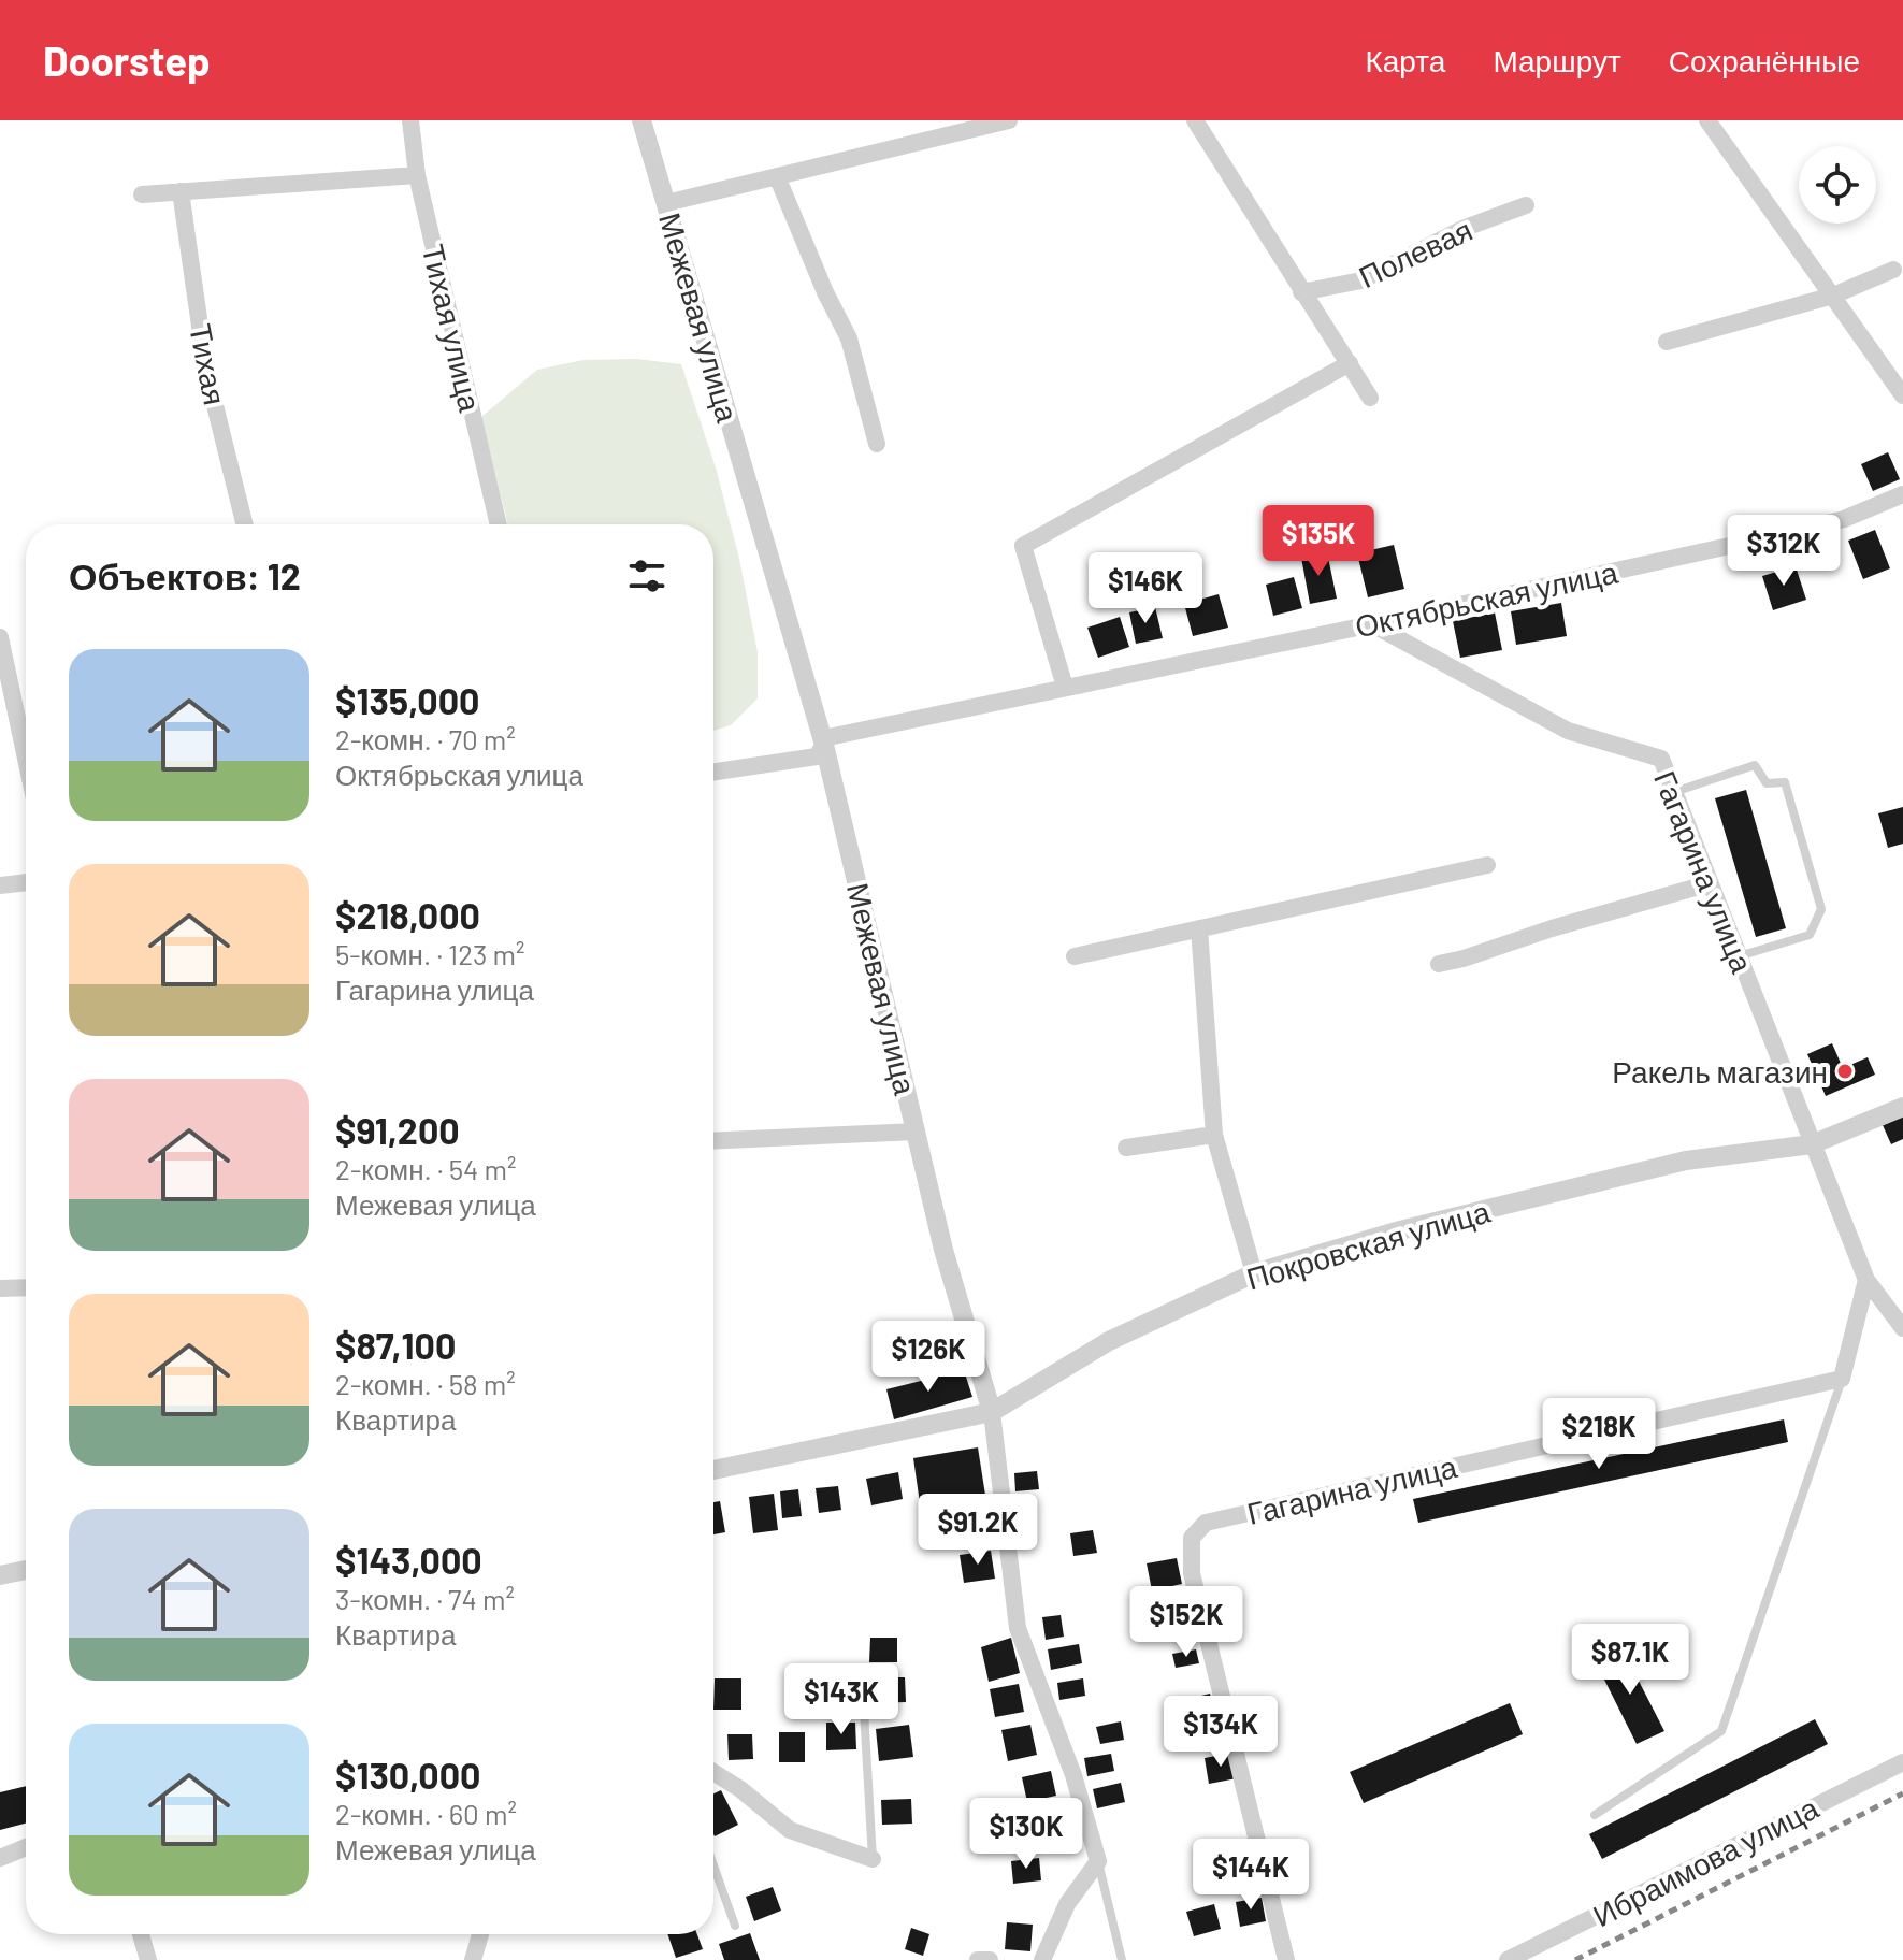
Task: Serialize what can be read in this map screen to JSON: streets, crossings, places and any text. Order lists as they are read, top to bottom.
{
  "streets": {
    "street": [
      "Полевая",
      "Межевая улица",
      "Тихая улица",
      "Тихая",
      "Октябрьская улица",
      "Гагарина улица",
      "Покровская улица",
      "Ибраимова улица"
    ]
  },
  "crossings": [
    ["Межевая улица", "Октябрьская улица"],
    ["Межевая улица", "Покровская улица"],
    ["Октябрьская улица", "Гагарина улица"],
    ["Гагарина улица", "Покровская улица"]
  ],
  "places": ["Ракель магазин"],
  "page": {
    "header": "Doorstep",
    "nav": ["Карта", "Маршрут", "Сохранённые"],
    "price": [
      "$135K",
      "$312K",
      "$146K",
      "$126K",
      "$218K",
      "$91.2K",
      "$152K",
      "$87.1K",
      "$143K",
      "$134K",
      "$130K",
      "$144K"
    ],
    "heading": "Объектов: 12",
    "list": [
      {
        "name": "$135,000",
        "note": "2-комн. · 70 m² · Октябрьская улица"
      },
      {
        "name": "$218,000",
        "note": "5-комн. · 123 m² · Гагарина улица"
      },
      {
        "name": "$91,200",
        "note": "2-комн. · 54 m² · Межевая улица"
      },
      {
        "name": "$87,100",
        "note": "2-комн. · 58 m² · Квартира"
      },
      {
        "name": "$143,000",
        "note": "3-комн. · 74 m² · Квартира"
      },
      {
        "name": "$130,000",
        "note": "2-комн. · 60 m² · Межевая улица"
      }
    ]
  }
}
